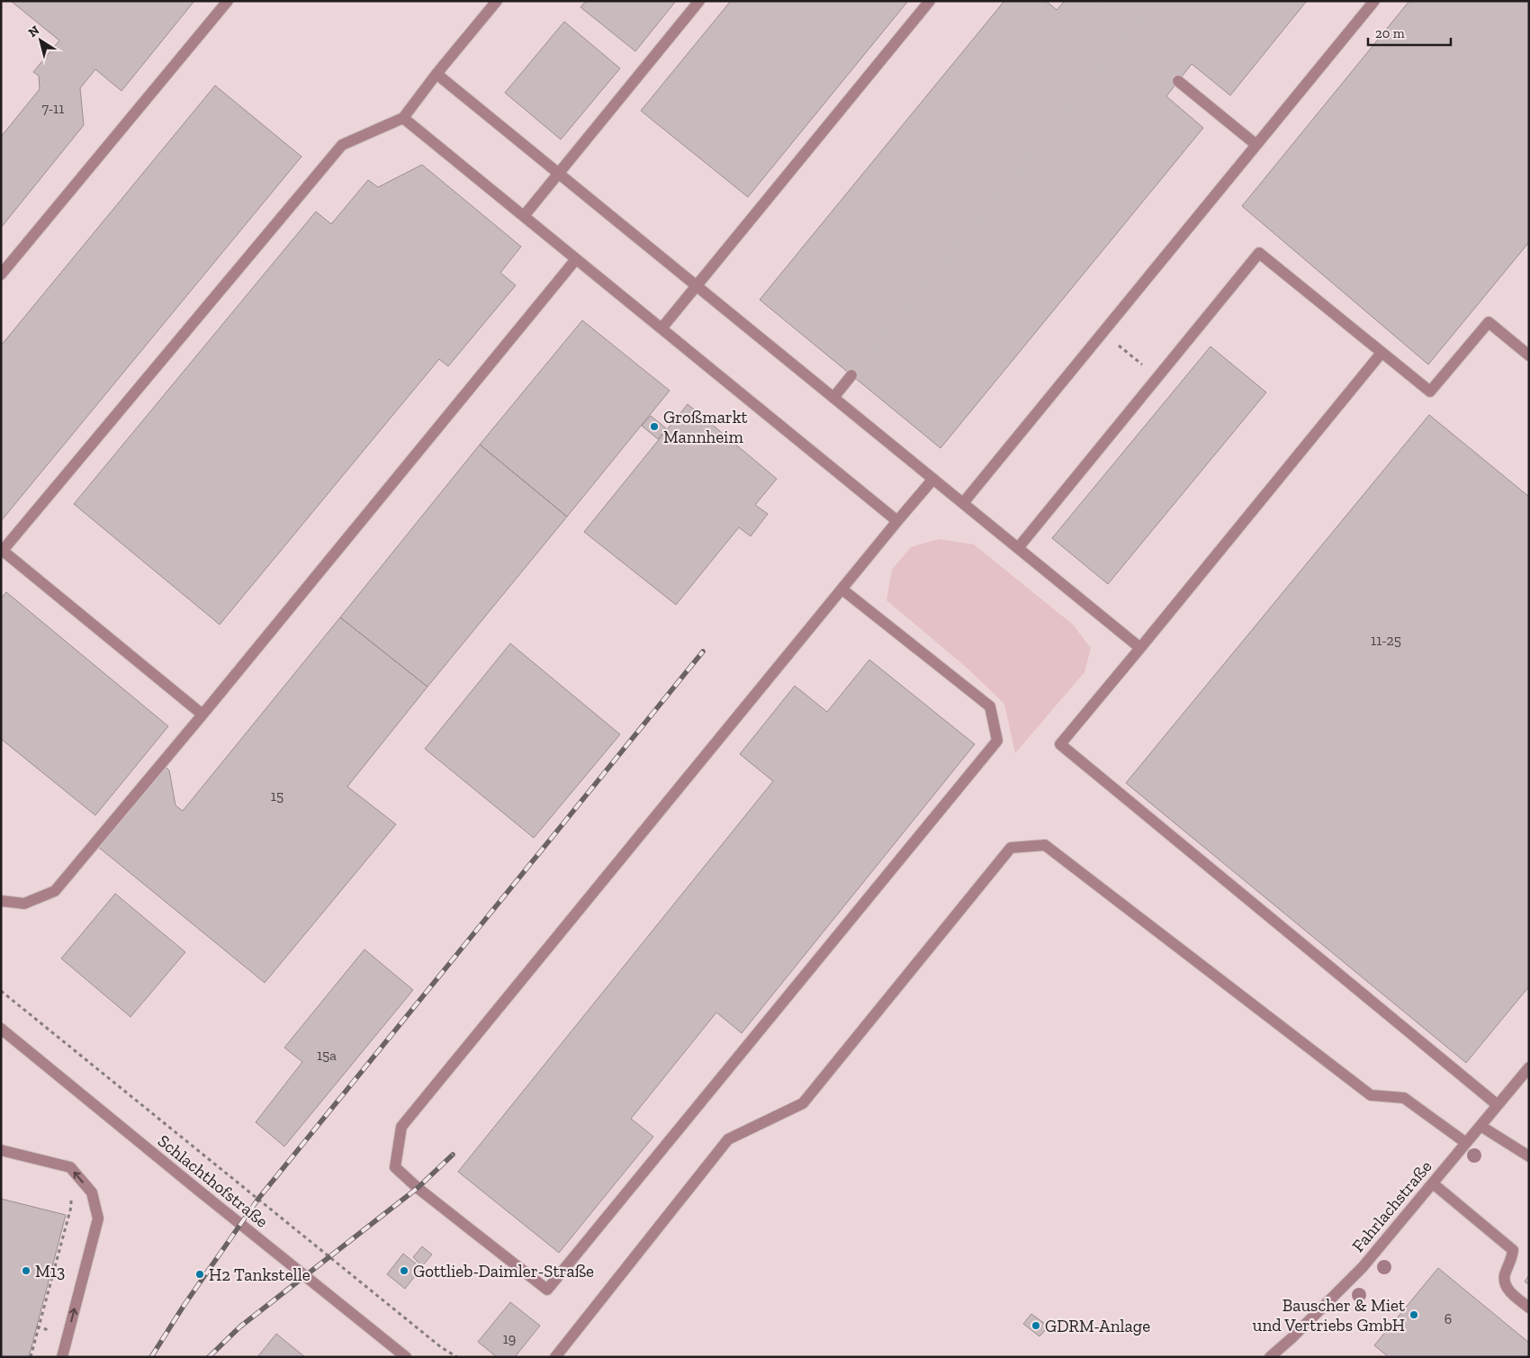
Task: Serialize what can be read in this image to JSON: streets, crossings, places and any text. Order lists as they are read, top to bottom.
{
  "streets": {
    "street": ["Schlachthofstraße", "Fahrlachstraße"]
  },
  "places": [
    "Großmarkt Mannheim",
    "M13",
    "Gottlieb-Daimler-Straße",
    "H2 Tankstelle",
    "Bauscher & Miet und Vertriebs GmbH",
    "GDRM-Anlage"
  ],
  "house_numbers": [
    "7-11",
    "11-25",
    "15",
    "15a",
    "6",
    "19"
  ],
  "scale_bar": "20 m",
  "north": "top left"
}
